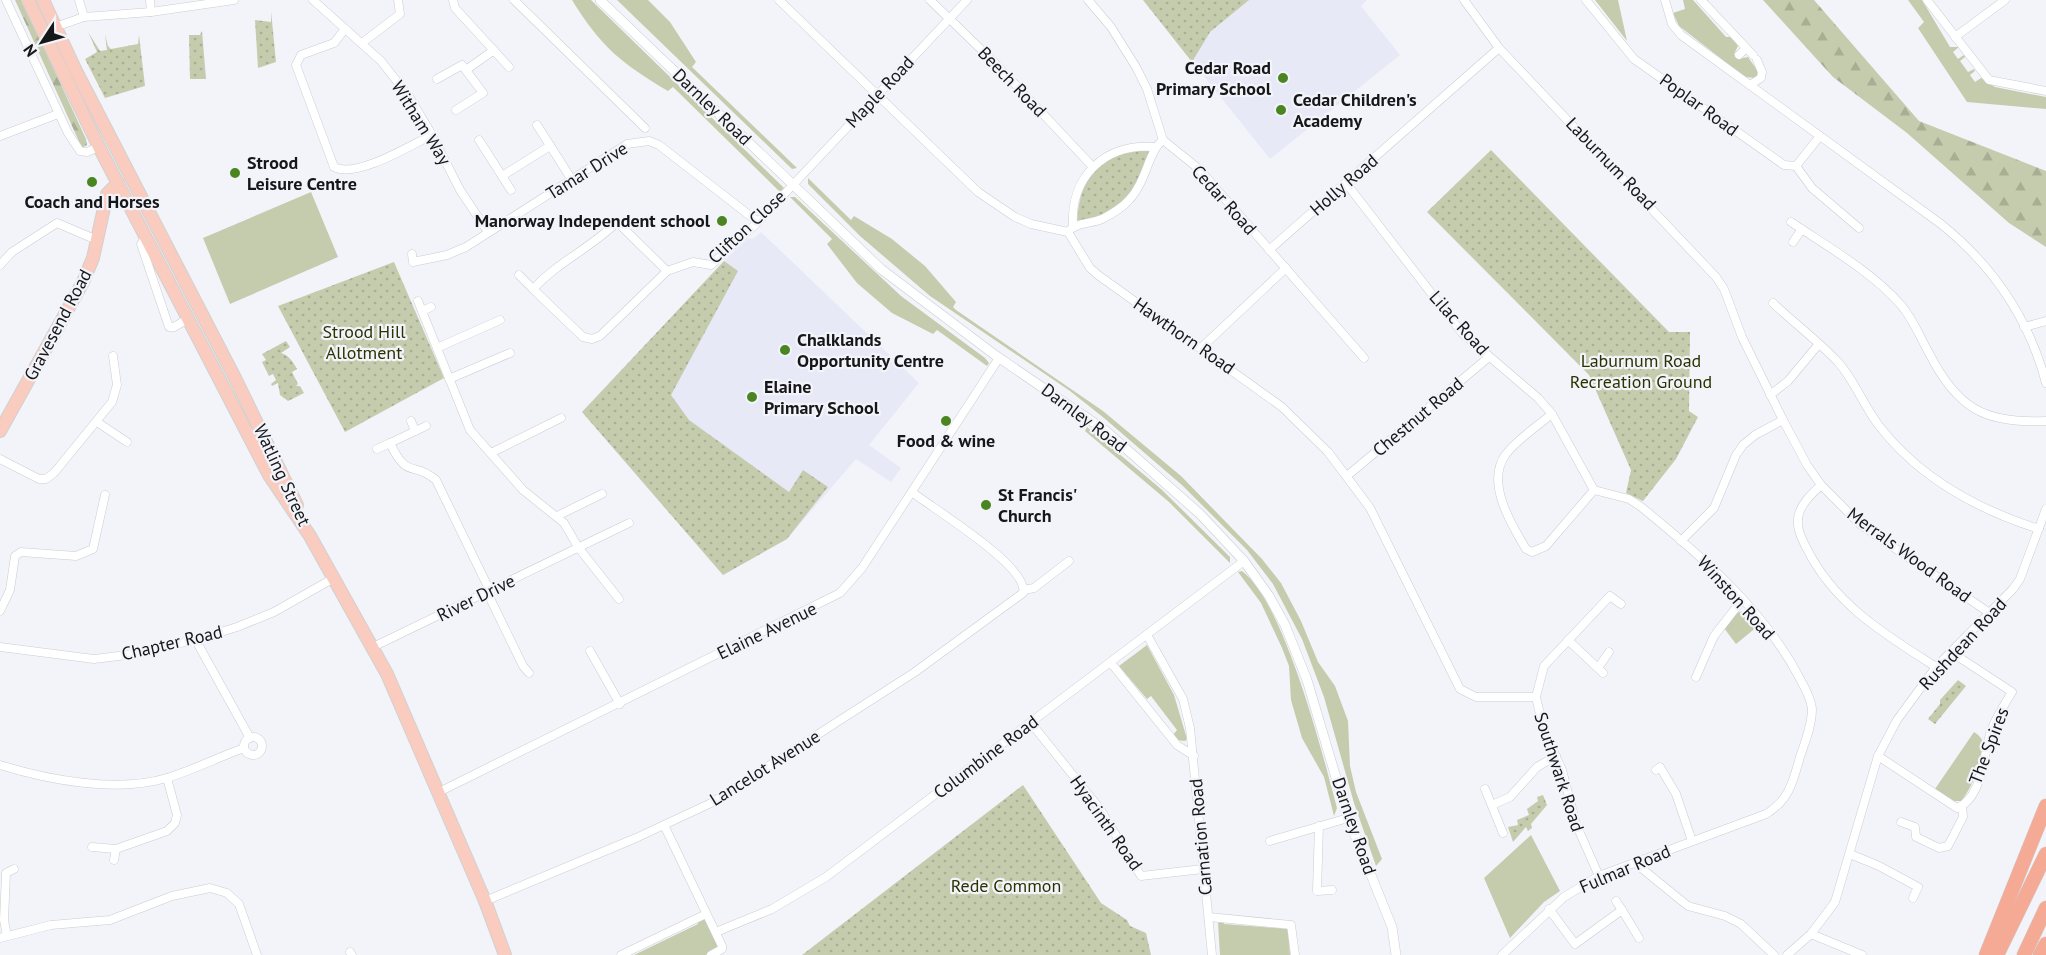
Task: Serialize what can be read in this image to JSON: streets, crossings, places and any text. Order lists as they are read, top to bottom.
{
  "streets": {
    "main road": ["Gravesend Road", "Watling Street"],
    "street": [
      "Beech Road",
      "Maple Road",
      "Poplar Road",
      "Darnley Road",
      "Witham Way",
      "Laburnum Road",
      "Tamar Drive",
      "Holly Road",
      "Cedar Road",
      "Clifton Close",
      "Lilac Road",
      "Hawthorn Road",
      "Chestnut Road",
      "Merrals Wood Road",
      "River Drive",
      "Winston Road",
      "Elaine Avenue",
      "Chapter Road",
      "Rushdean Road",
      "The Spires",
      "Columbine Road",
      "Lancelot Avenue",
      "Southwark Road",
      "Hyacinth Road",
      "Carnation Road",
      "Fulmar Road"
    ]
  },
  "crossings": [
    ["Beech Road", "Maple Road"],
    ["Maple Road", "Darnley Road"],
    ["Maple Road", "Clifton Close"],
    ["Darnley Road", "Clifton Close"],
    ["Darnley Road", "Elaine Avenue"],
    ["Darnley Road", "Columbine Road"],
    ["Witham Way", "Tamar Drive"],
    ["Laburnum Road", "Holly Road"],
    ["Laburnum Road", "Merrals Wood Road"],
    ["Tamar Drive", "Clifton Close"],
    ["Holly Road", "Cedar Road"],
    ["Holly Road", "Lilac Road"],
    ["Lilac Road", "Chestnut Road"],
    ["Lilac Road", "Winston Road"],
    ["Gravesend Road", "Watling Street"],
    ["Hawthorn Road", "Chestnut Road"],
    ["Hawthorn Road", "Southwark Road"],
    ["Merrals Wood Road", "Rushdean Road"],
    ["Winston Road", "Fulmar Road"],
    ["Rushdean Road", "The Spires"],
    ["Columbine Road", "Hyacinth Road"],
    ["Columbine Road", "Carnation Road"],
    ["Southwark Road", "Fulmar Road"],
    ["Hyacinth Road", "Carnation Road"]
  ],
  "parks": ["Strood Hill Allotment", "Laburnum Road Recreation Ground", "Rede Common"],
  "places": [
    "Cedar Road Primary School",
    "Cedar Children's Academy",
    "Strood Leisure Centre",
    "Coach and Horses",
    "Manorway Independent school",
    "Chalklands Opportunity Centre",
    "Elaine Primary School",
    "Food & wine",
    "St Francis' Church"
  ],
  "north": "bottom left"
}
